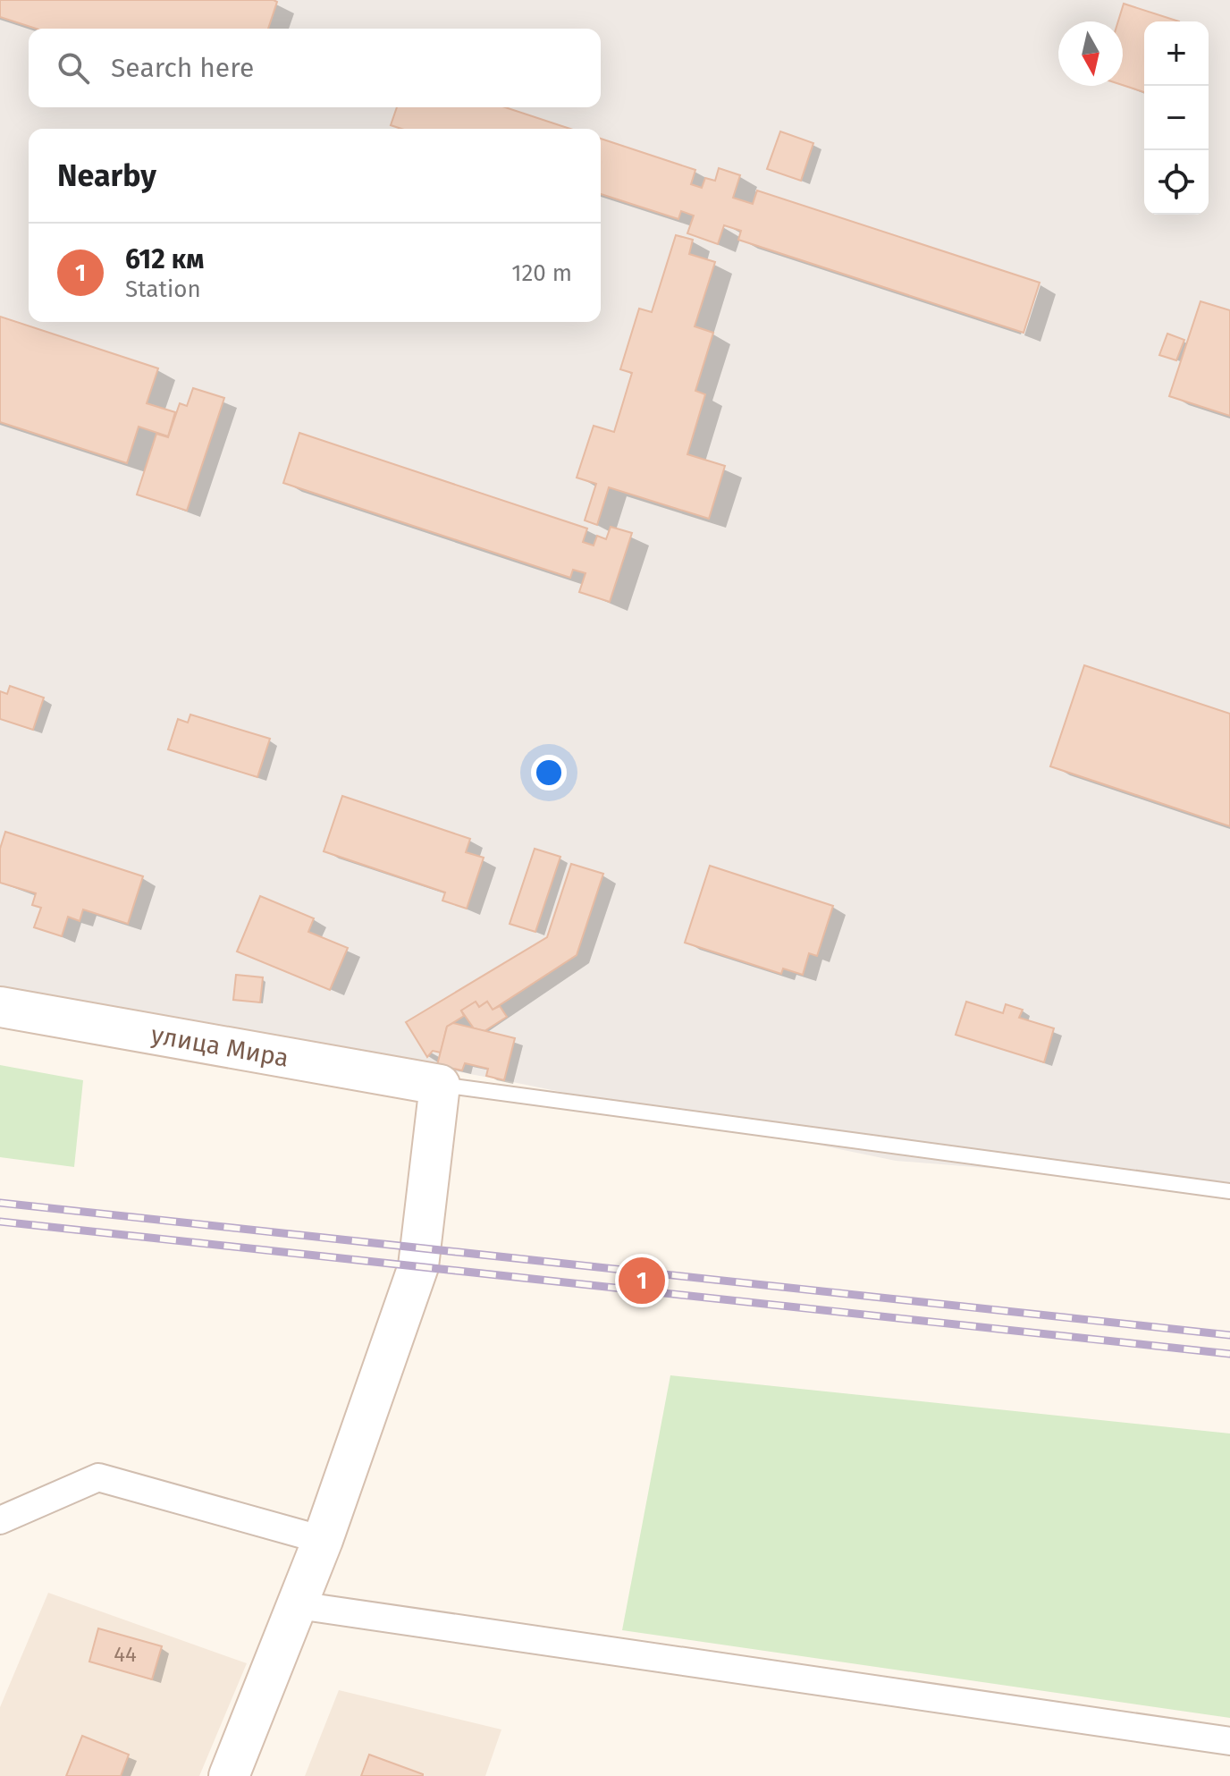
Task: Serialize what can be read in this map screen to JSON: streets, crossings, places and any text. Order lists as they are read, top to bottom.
{
  "streets": {
    "street": ["улица Мира"]
  },
  "house_numbers": ["44"],
  "north": "bottom",
  "page": {
    "map_buttons": ["+", "−"],
    "search": "Search here",
    "heading": "Nearby",
    "list": [
      {
        "mark": "1",
        "name": "612 км",
        "note": "Station",
        "value": "120 m"
      }
    ],
    "pins": "1"
  }
}
